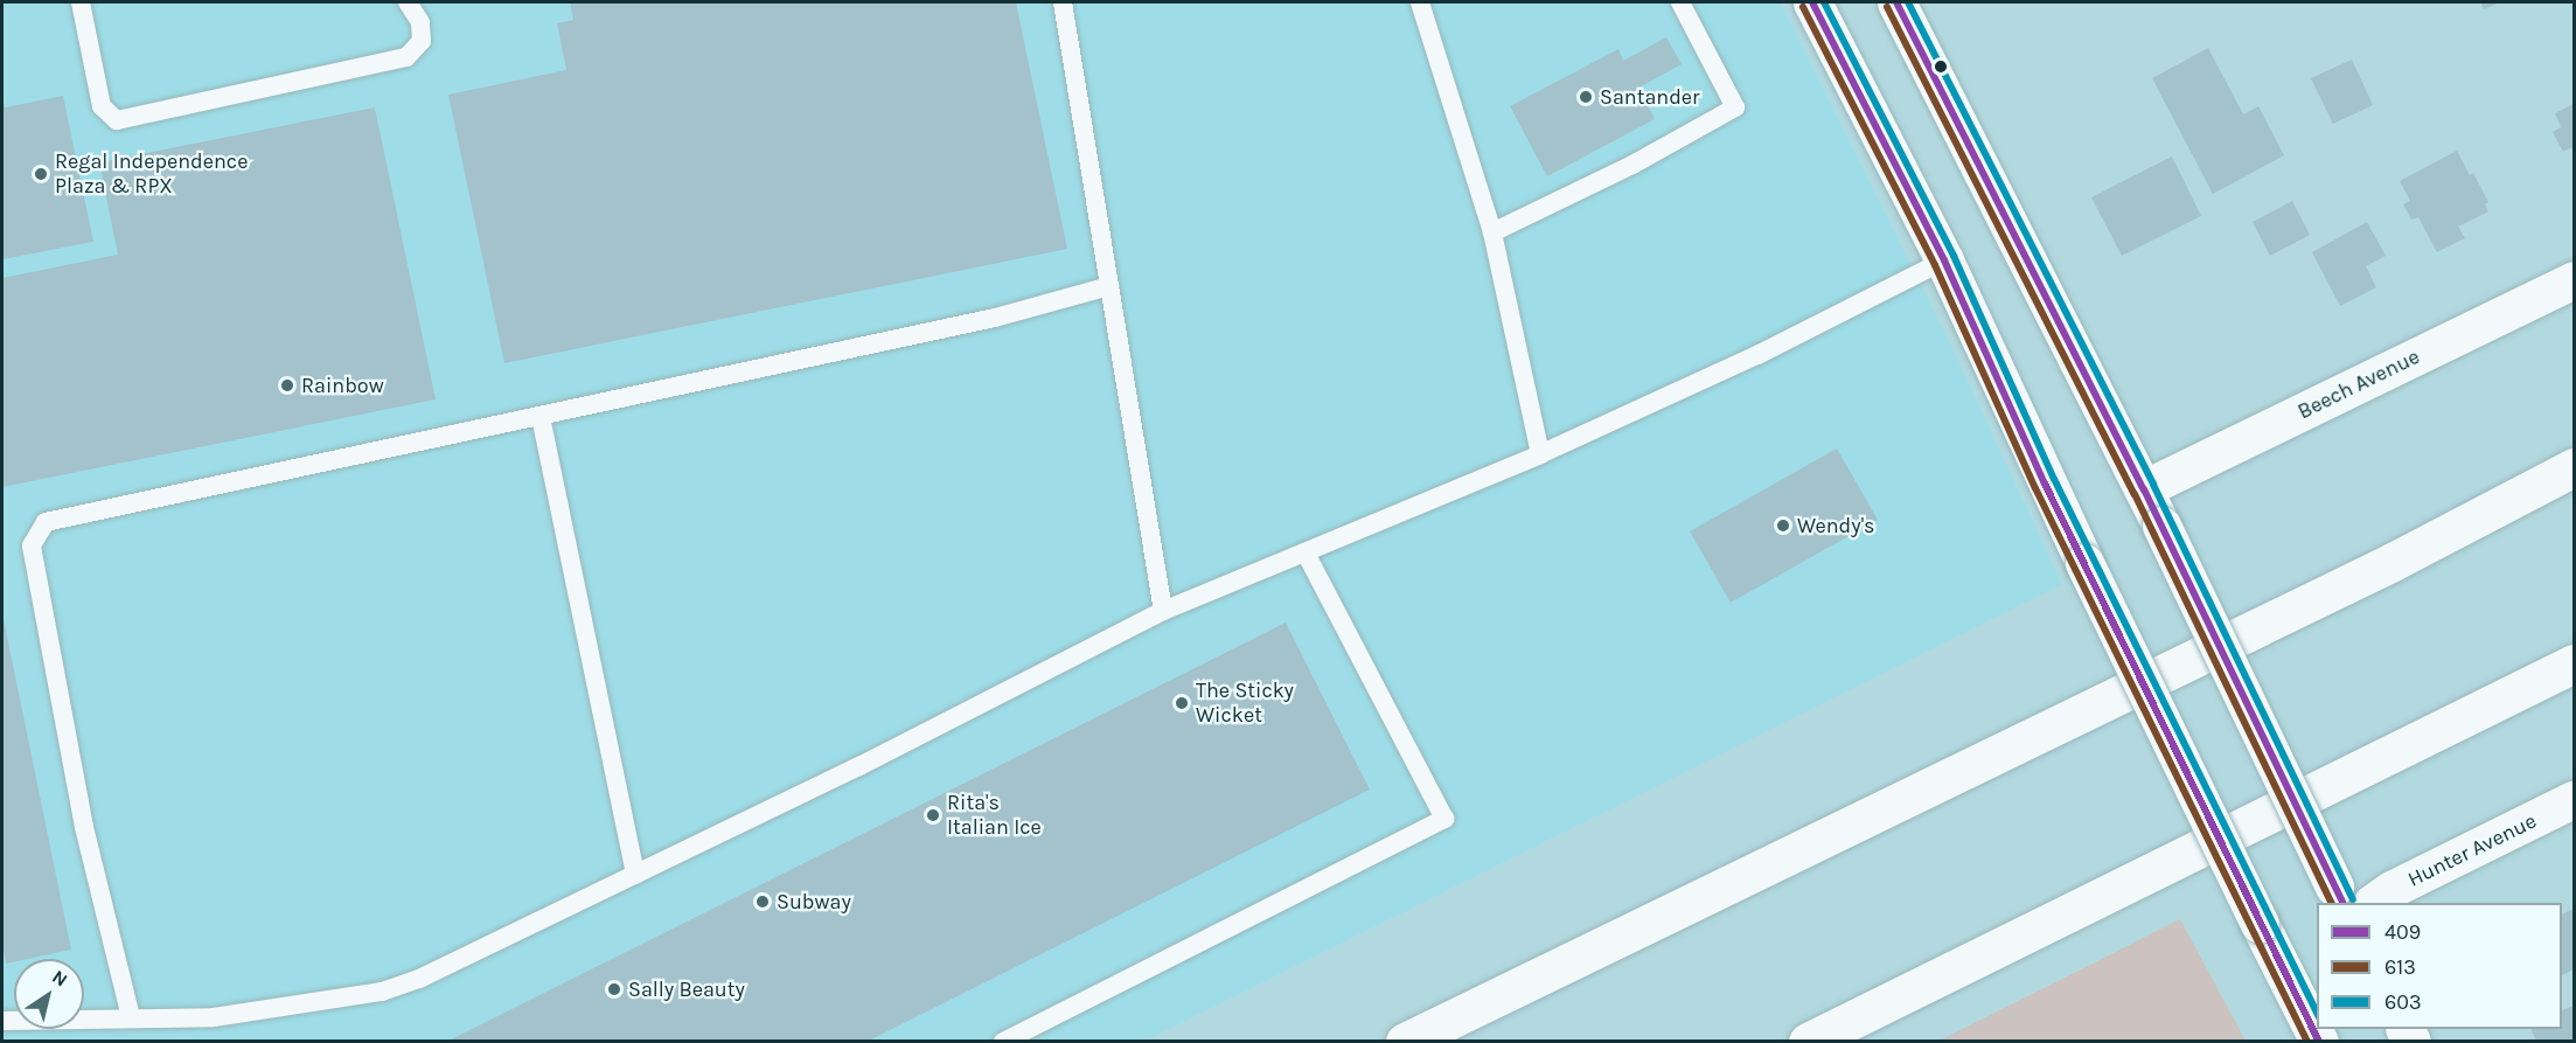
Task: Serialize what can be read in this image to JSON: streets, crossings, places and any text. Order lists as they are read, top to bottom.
{
  "streets": {
    "street": ["Beech Avenue", "Hunter Avenue"]
  },
  "places": [
    "Santander",
    "Regal Independence Plaza & RPX",
    "Rainbow",
    "Wendy's",
    "The Sticky Wicket",
    "Rita's Italian Ice",
    "Subway",
    "Sally Beauty"
  ],
  "lines": ["transit line 409", "transit line 603", "transit line 613"],
  "legend": ["409", "613", "603"],
  "north": "top right"
}
